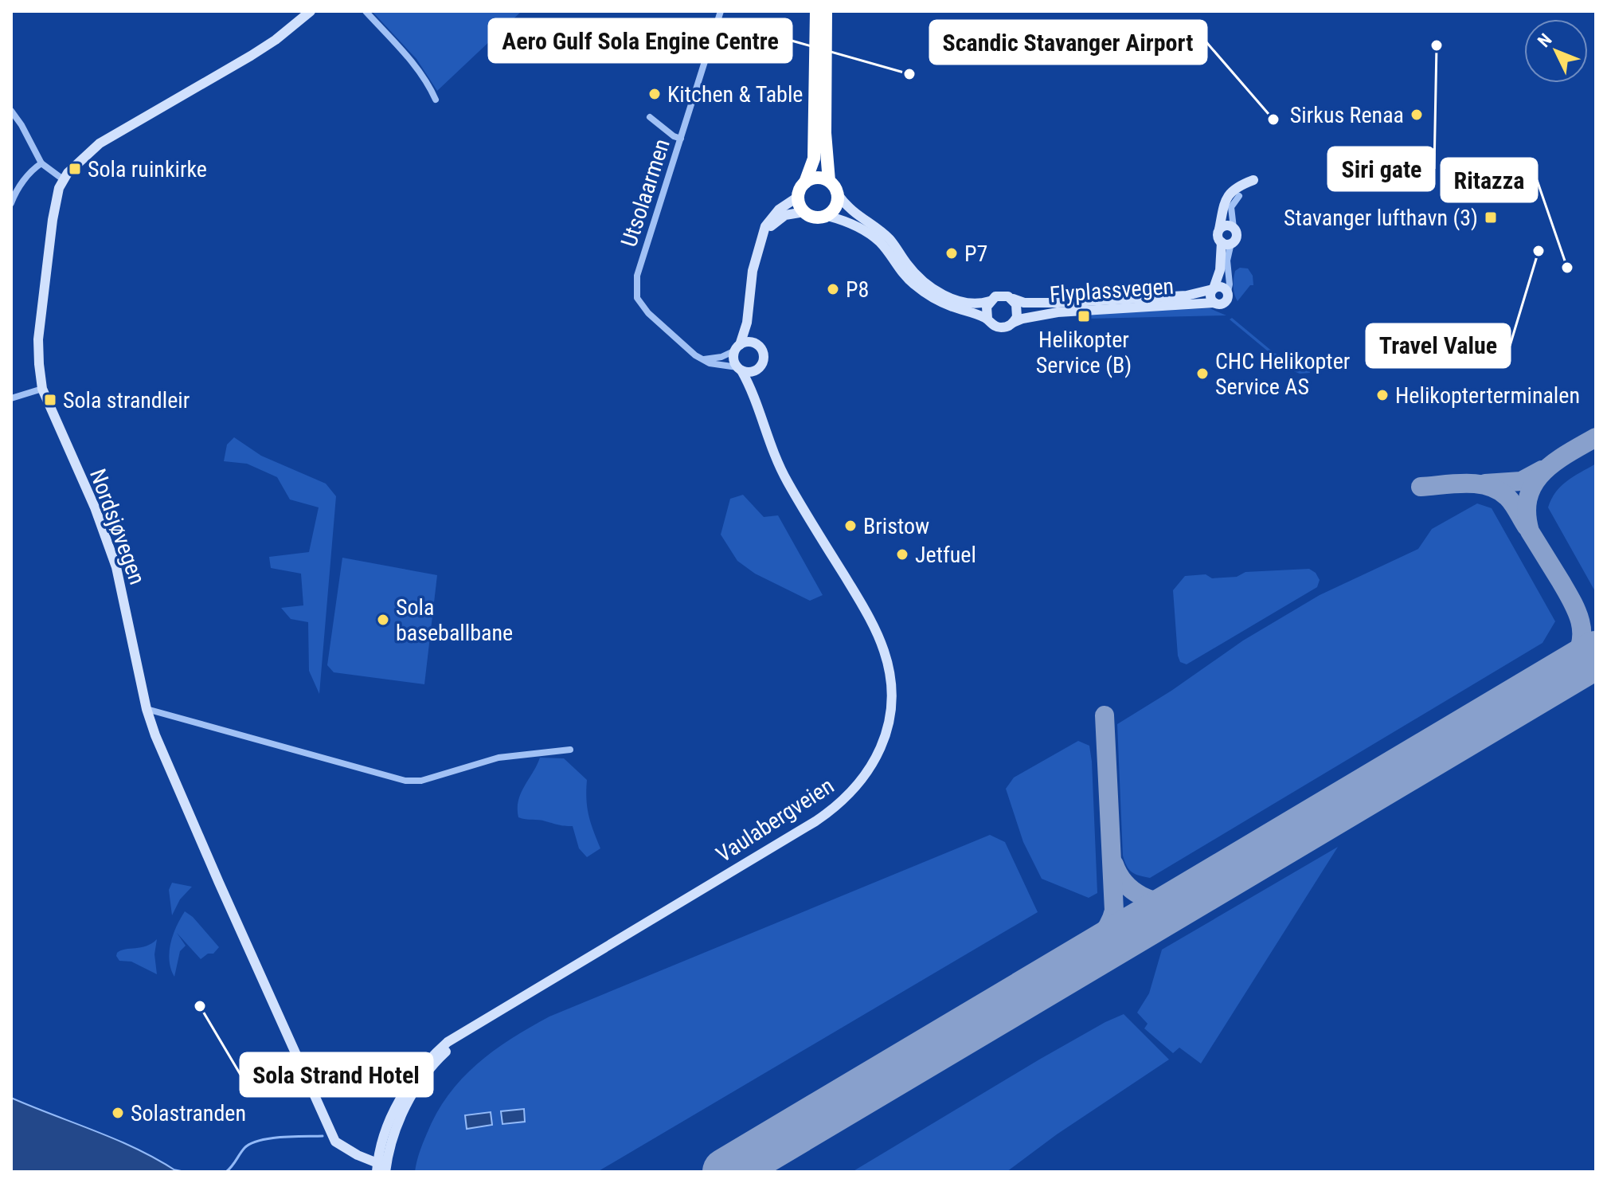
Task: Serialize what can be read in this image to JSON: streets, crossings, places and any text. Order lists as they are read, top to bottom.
{
  "streets": {
    "street": [
      "Utsolaarmen",
      "Flyplassvegen",
      "Nordsjøvegen",
      "Vaulabergveien"
    ]
  },
  "crossings": [
    ["Utsolaarmen", "Vaulabergveien"],
    ["Nordsjøvegen", "Vaulabergveien"]
  ],
  "places": {
    "other": [
      "Siri gate",
      "Aero Gulf Sola Engine Centre",
      "Kitchen & Table",
      "Sirkus Renaa",
      "Scandic Stavanger Airport",
      "Travel Value",
      "P7",
      "Ritazza",
      "P8",
      "CHC Helikopter Service AS",
      "Helikopterterminalen",
      "Bristow",
      "Jetfuel",
      "Sola baseballbane",
      "Sola Strand Hotel",
      "Solastranden"
    ],
    "transit": [
      "Sola ruinkirke",
      "Stavanger lufthavn (3)",
      "Helikopter Service (B)",
      "Sola strandleir"
    ]
  },
  "north": "top left"
}
